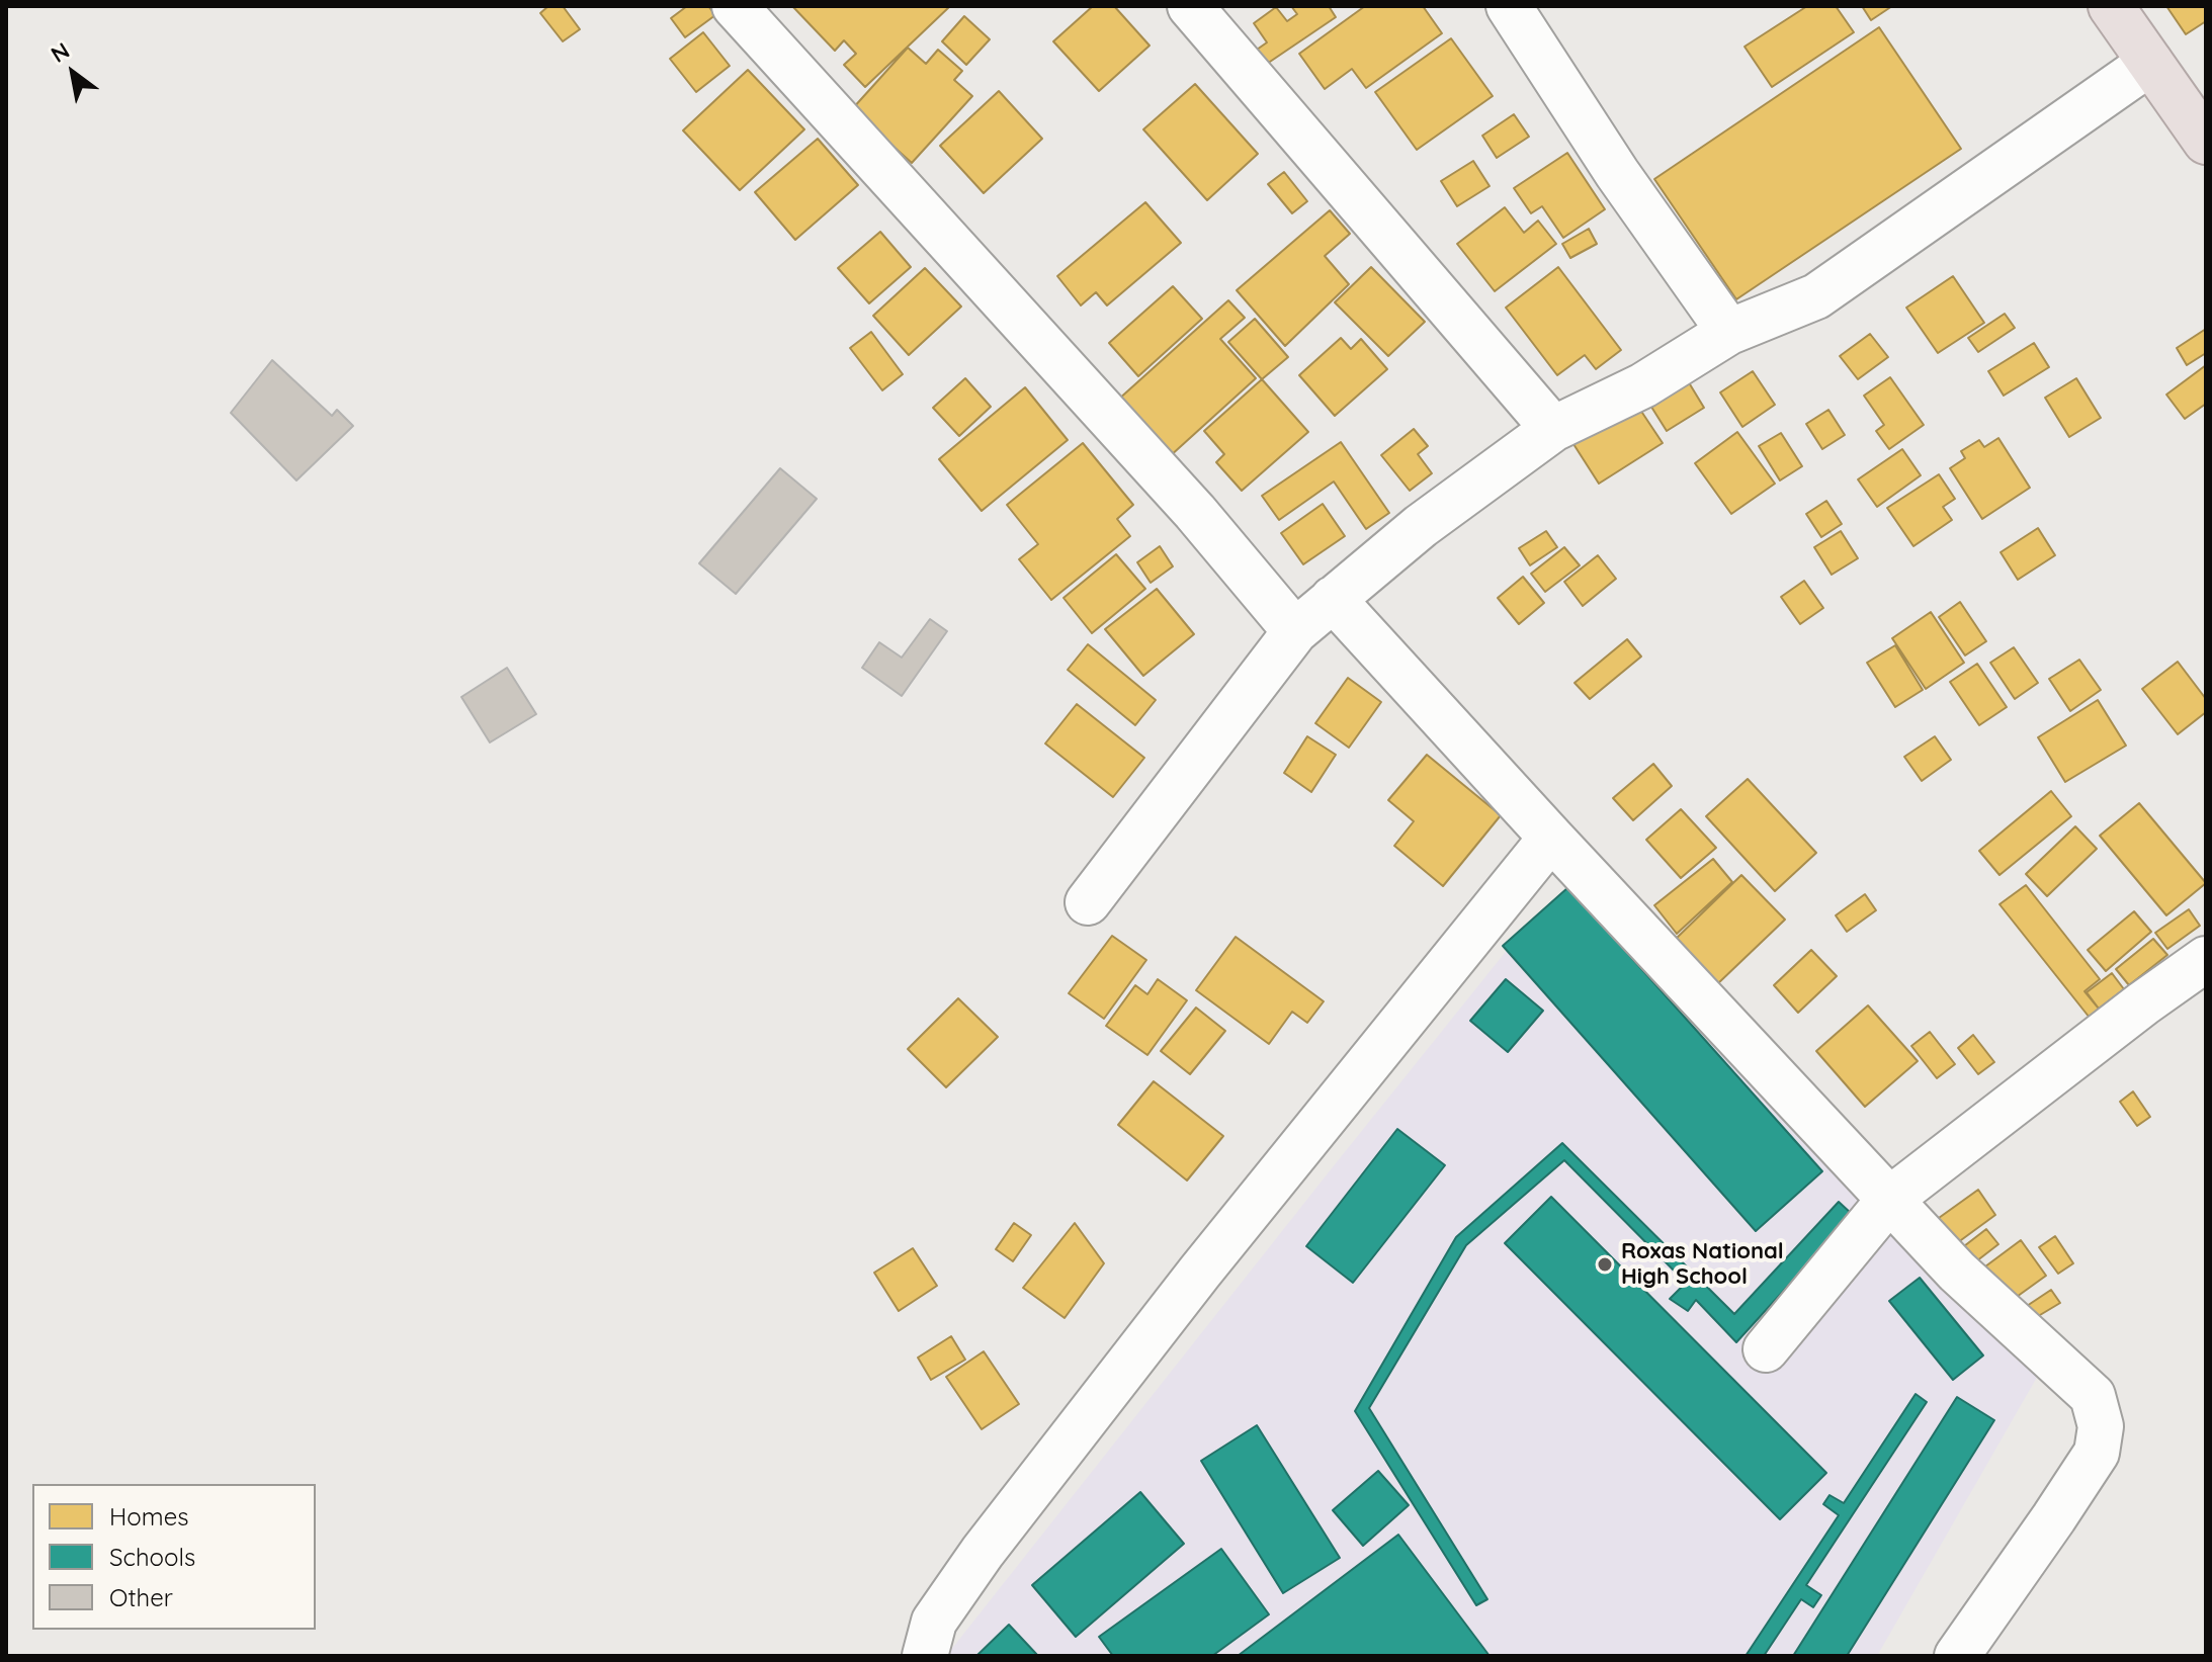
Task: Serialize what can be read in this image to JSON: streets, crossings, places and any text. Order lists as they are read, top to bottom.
{
  "places": ["Roxas National High School"],
  "legend": ["Homes", "Schools", "Other"],
  "north": "top left"
}
